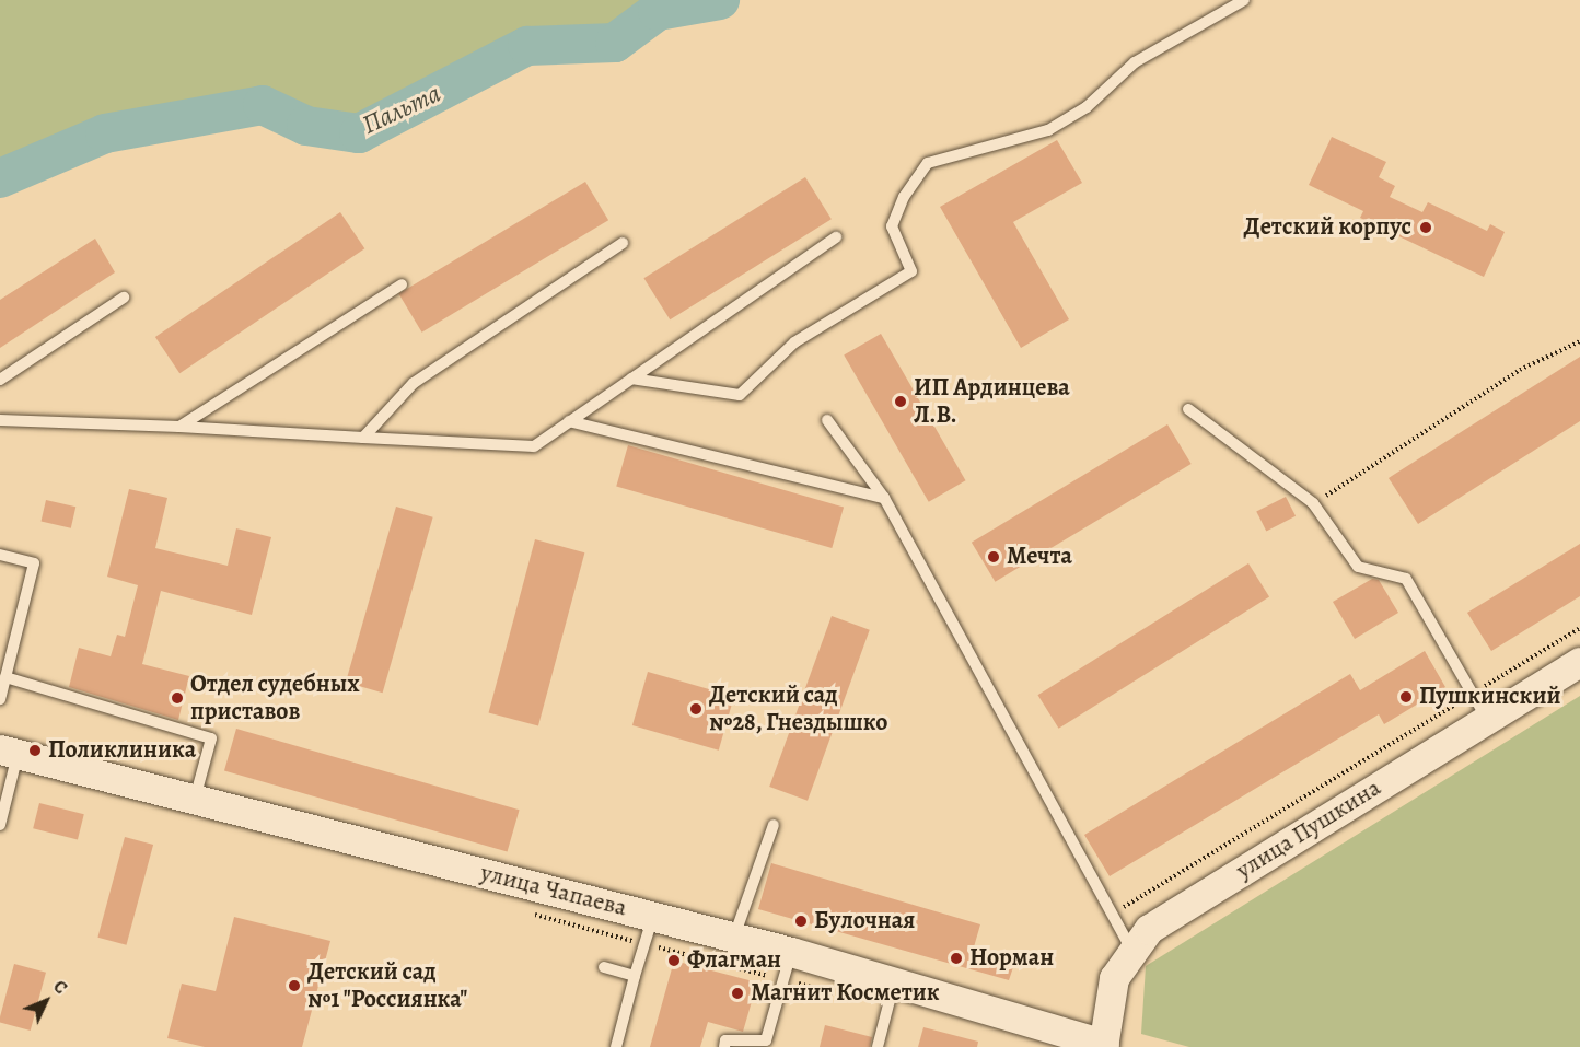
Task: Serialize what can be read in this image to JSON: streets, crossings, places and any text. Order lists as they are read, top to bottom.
{
  "streets": {
    "street": ["улица Пушкина", "улица Чапаева"]
  },
  "crossings": [
    ["улица Пушкина", "улица Чапаева"]
  ],
  "water": ["Пальта"],
  "places": [
    "Детский корпус",
    "ИП Ардинцева Л.В.",
    "Мечта",
    "Пушкинский",
    "Отдел судебных приставов",
    "Детский сад №28, Гнездышко",
    "Поликлиника",
    "Булочная",
    "Норман",
    "Флагман",
    "Детский сад №1 \"Россиянка\"",
    "Магнит Косметик"
  ],
  "north": "top right"
}
